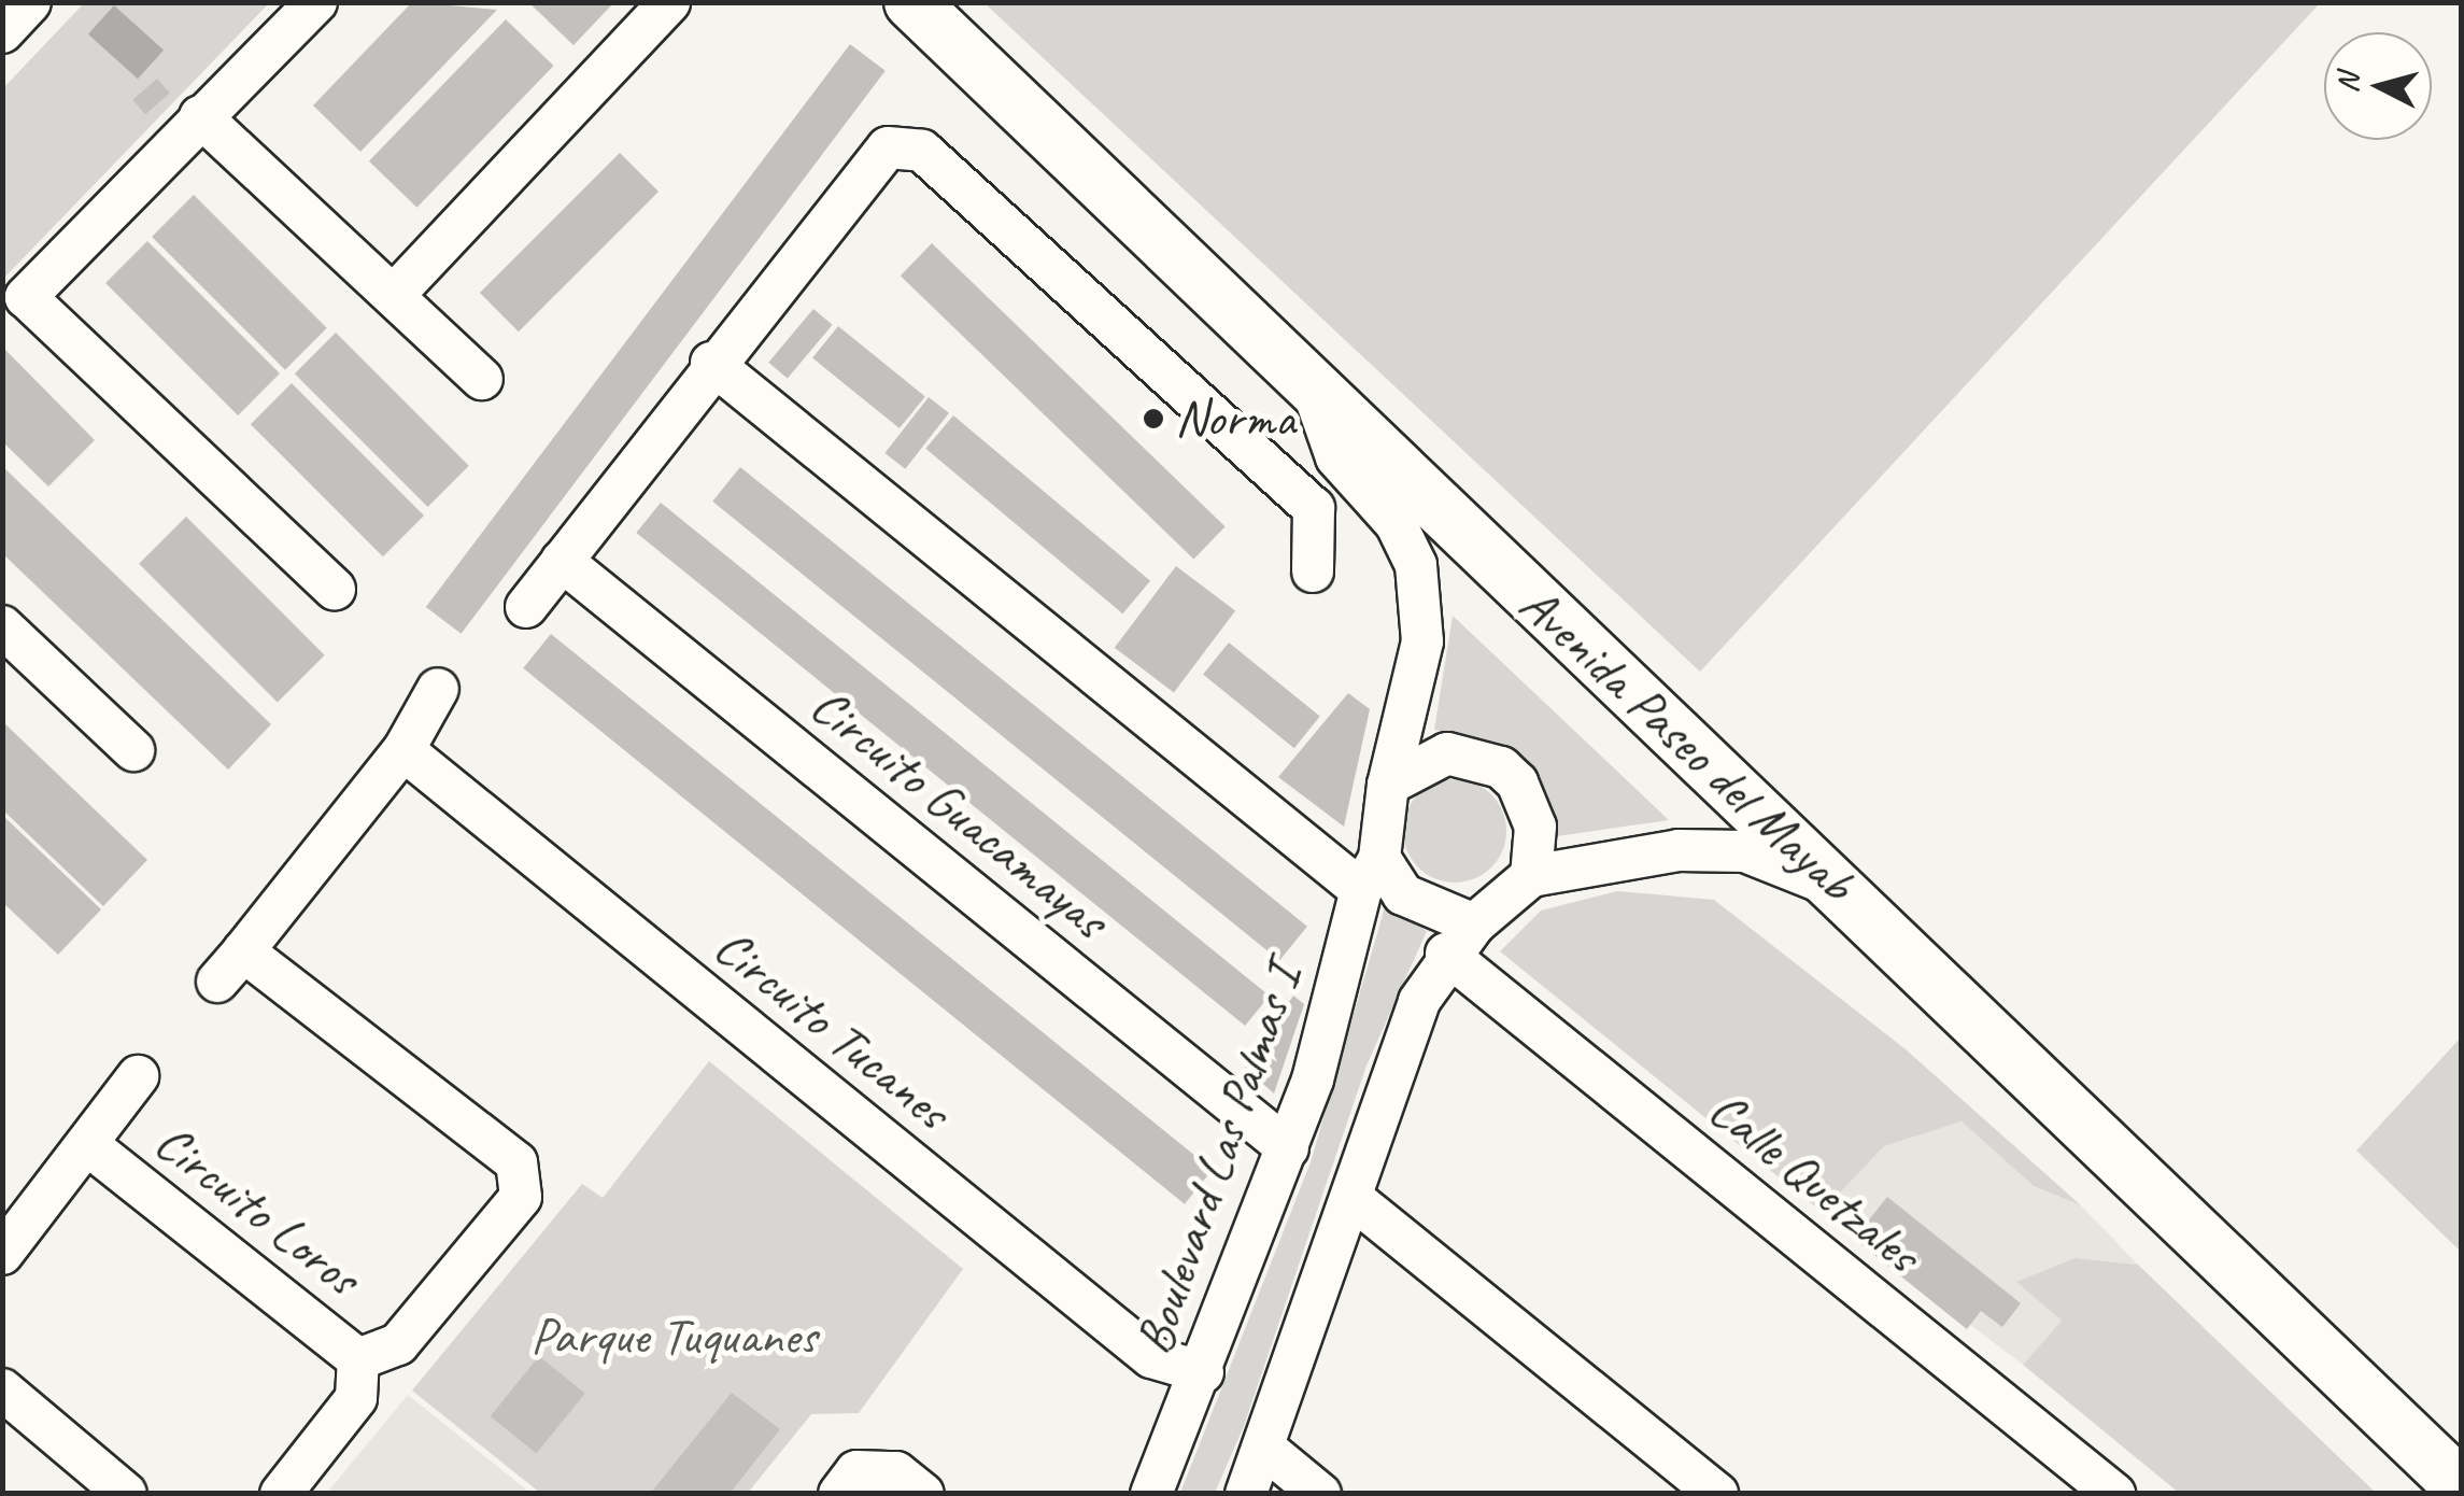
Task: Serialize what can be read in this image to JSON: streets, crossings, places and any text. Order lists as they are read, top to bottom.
{
  "streets": {
    "main road": ["Avenida Paseo del Mayab"],
    "street": [
      "Circuito Guacamayas",
      "Circuito Tucanes",
      "Boulevard Las Palmas I",
      "Calle Quetzales",
      "Circuito Loros"
    ]
  },
  "crossings": [
    ["Circuito Guacamayas", "Boulevard Las Palmas I"],
    ["Circuito Tucanes", "Boulevard Las Palmas I"],
    ["Circuito Tucanes", "Circuito Loros"],
    ["Boulevard Las Palmas I", "Calle Quetzales"]
  ],
  "parks": ["Parque Tuquanes"],
  "places": ["Norma"],
  "north": "left"
}
